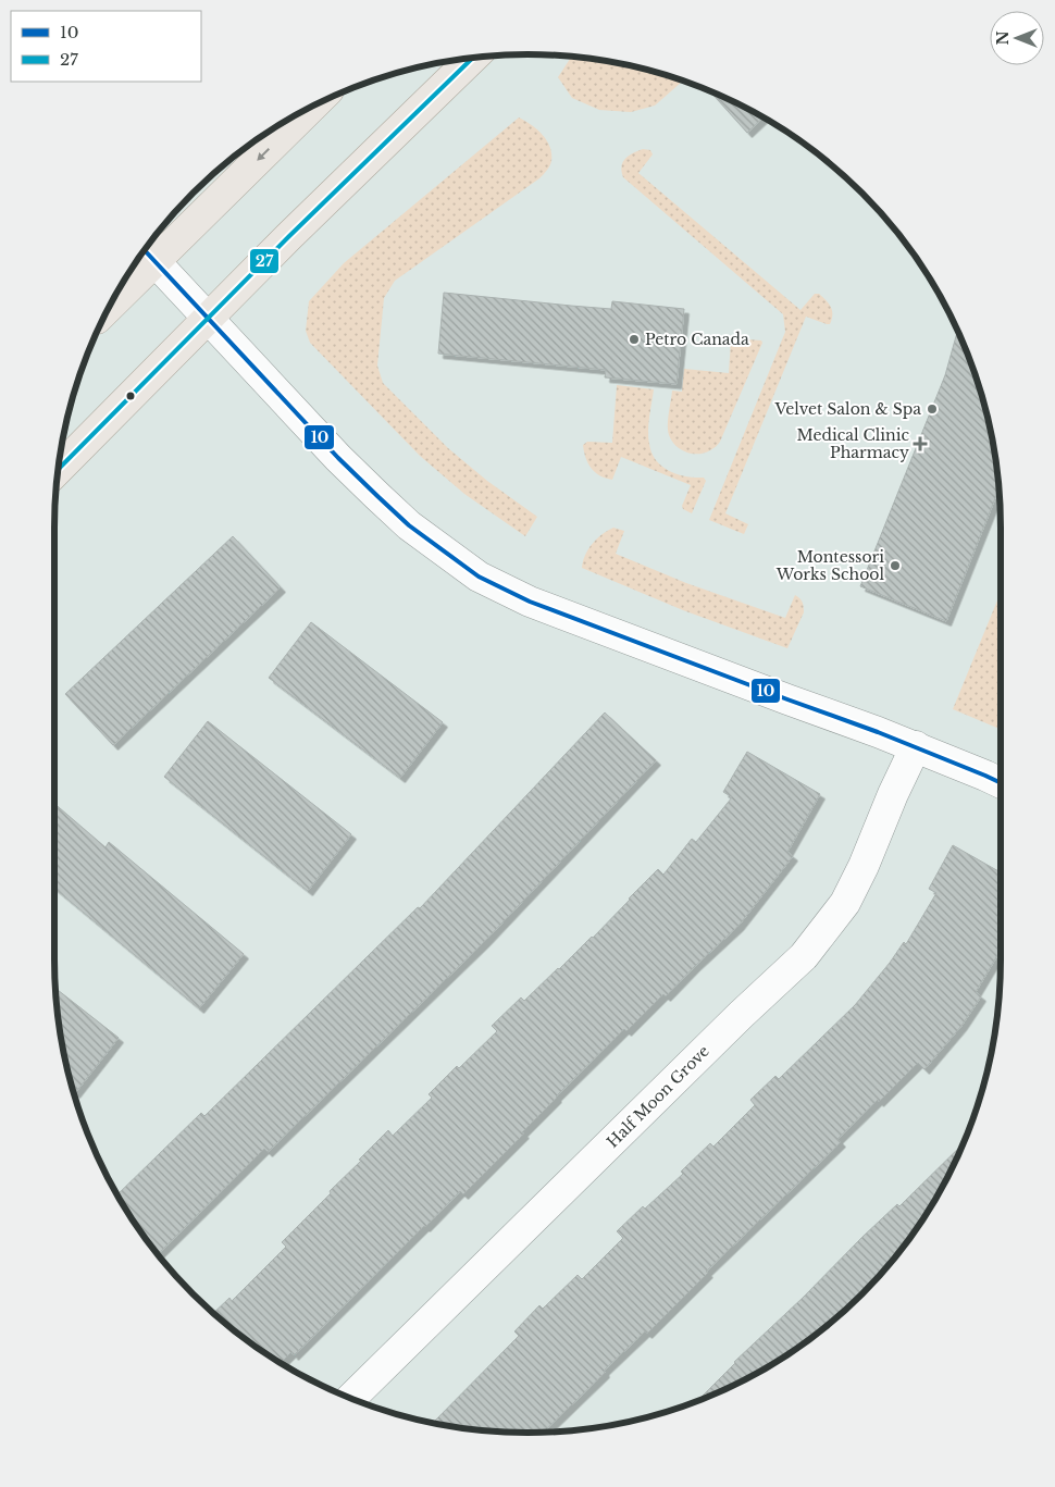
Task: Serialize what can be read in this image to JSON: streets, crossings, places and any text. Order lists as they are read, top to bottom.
{
  "streets": {
    "street": ["Half Moon Grove"]
  },
  "places": {
    "other": ["Petro Canada", "Velvet Salon & Spa", "Montessori Works School"],
    "health": ["Medical Clinic Pharmacy"]
  },
  "lines": ["transit line 27", "transit line 10"],
  "legend": ["10", "27"],
  "north": "left"
}
